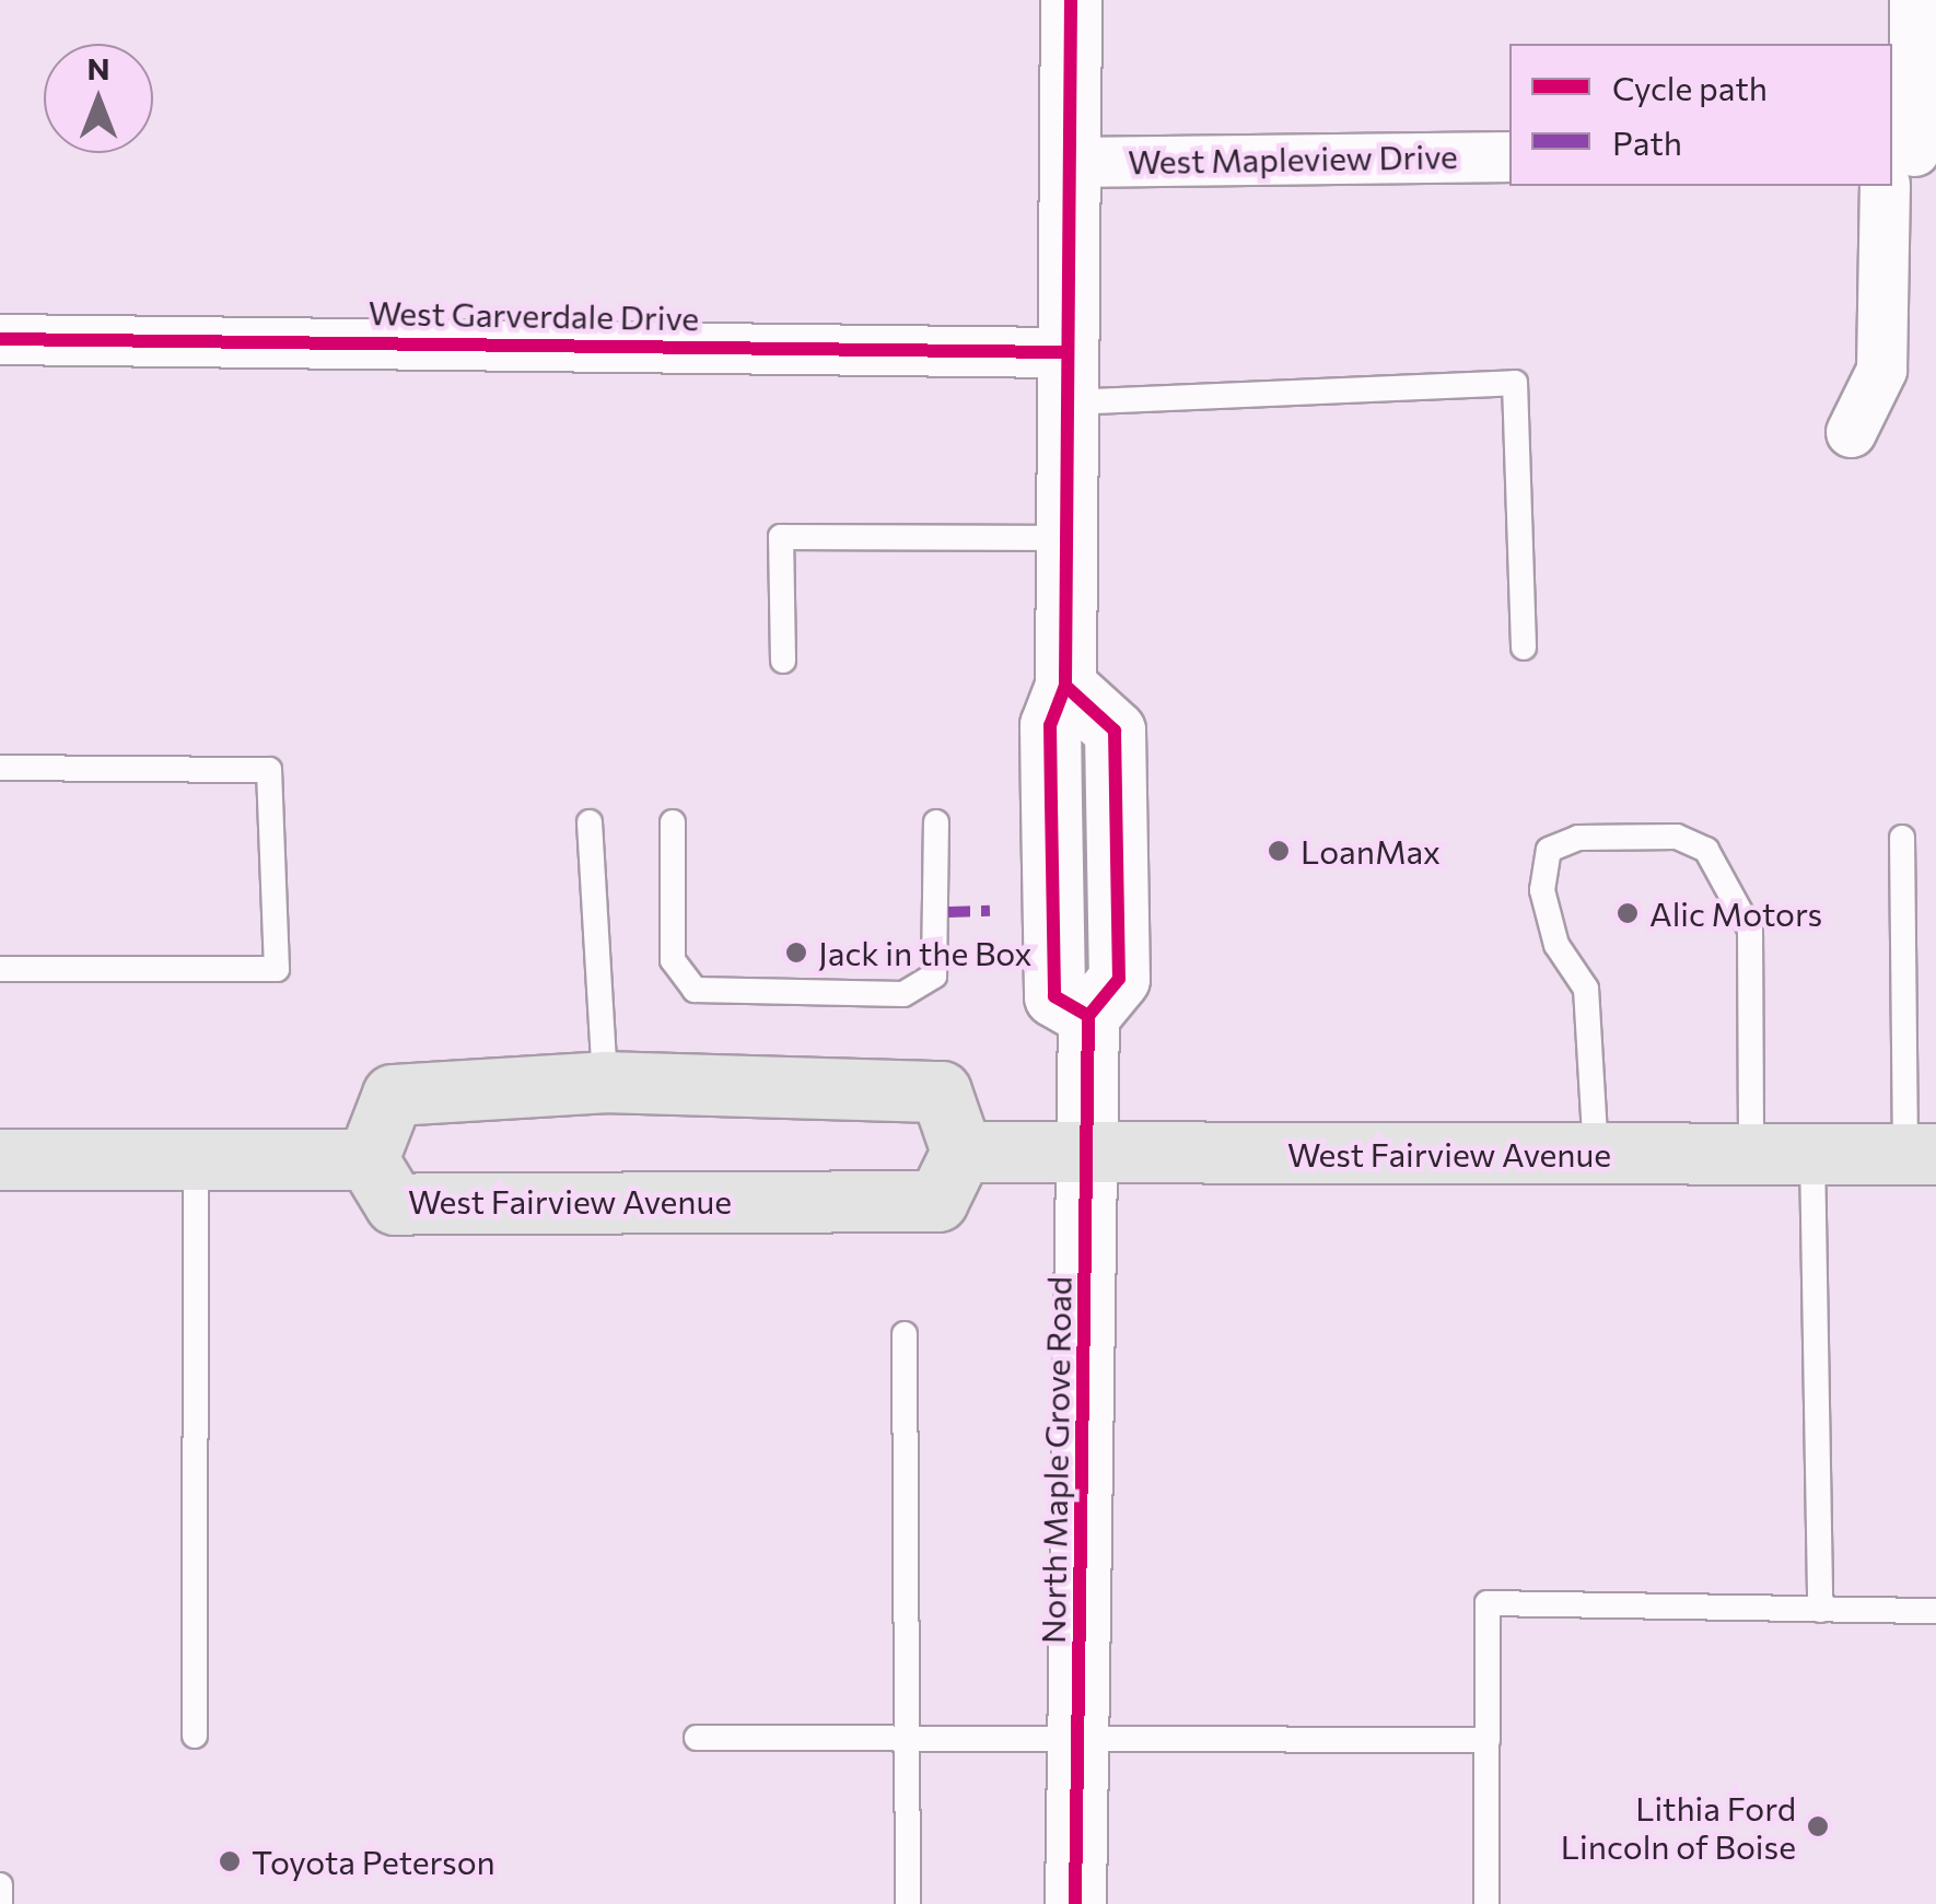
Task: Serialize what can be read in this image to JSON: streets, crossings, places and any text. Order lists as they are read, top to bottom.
{
  "streets": {
    "main road": ["West Fairview Avenue", "North Maple Grove Road"],
    "street": ["West Mapleview Drive", "West Garverdale Drive"]
  },
  "crossings": [
    ["West Mapleview Drive", "North Maple Grove Road"],
    ["West Garverdale Drive", "North Maple Grove Road"],
    ["West Fairview Avenue", "North Maple Grove Road"]
  ],
  "places": [
    "LoanMax",
    "Alic Motors",
    "Jack in the Box",
    "Lithia Ford Lincoln of Boise",
    "Toyota Peterson"
  ],
  "legend": ["Cycle path", "Path"],
  "north": "top"
}
